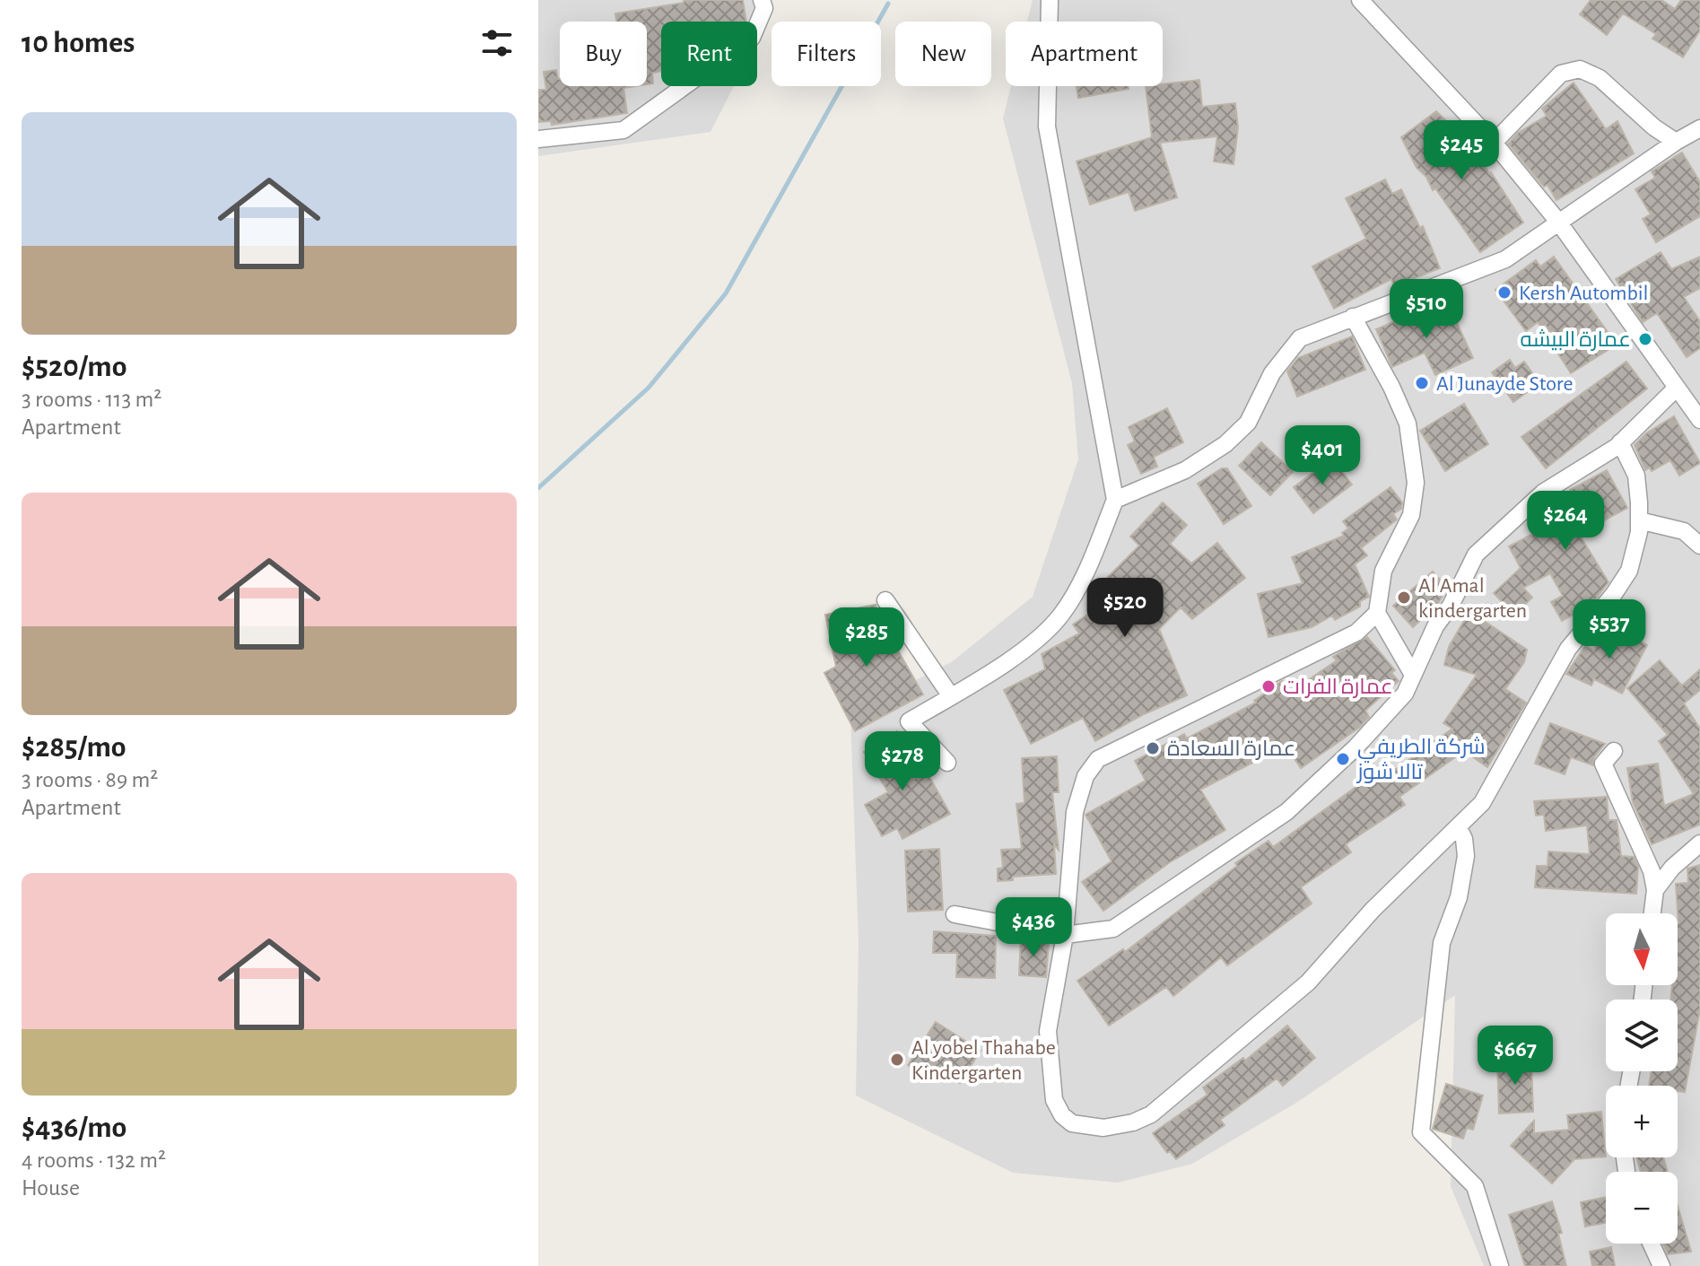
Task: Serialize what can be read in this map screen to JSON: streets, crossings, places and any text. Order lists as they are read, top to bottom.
{
  "places": [
    "Kersh Autombil",
    "عمارة البيشه",
    "Al Junayde Store",
    "Al Amal kindergarten",
    "عمارة الفرات",
    "عمارة السعادة",
    "شركة الطريفي تالا شوز",
    "Al yobel Thahabe Kindergarten"
  ],
  "north": "bottom",
  "page": {
    "heading": "10 homes",
    "chip": [
      "Buy",
      "Rent",
      "Filters",
      "New",
      "Apartment"
    ],
    "list": [
      {
        "name": "$520/mo",
        "note": "3 rooms · 113 m² · Apartment"
      },
      {
        "name": "$285/mo",
        "note": "3 rooms · 89 m² · Apartment"
      },
      {
        "name": "$436/mo",
        "note": "4 rooms · 132 m² · House"
      }
    ],
    "price": [
      "$245",
      "$510",
      "$401",
      "$264",
      "$520",
      "$537",
      "$285",
      "$278",
      "$436",
      "$667"
    ],
    "map_buttons": ["+", "−"]
  }
}
